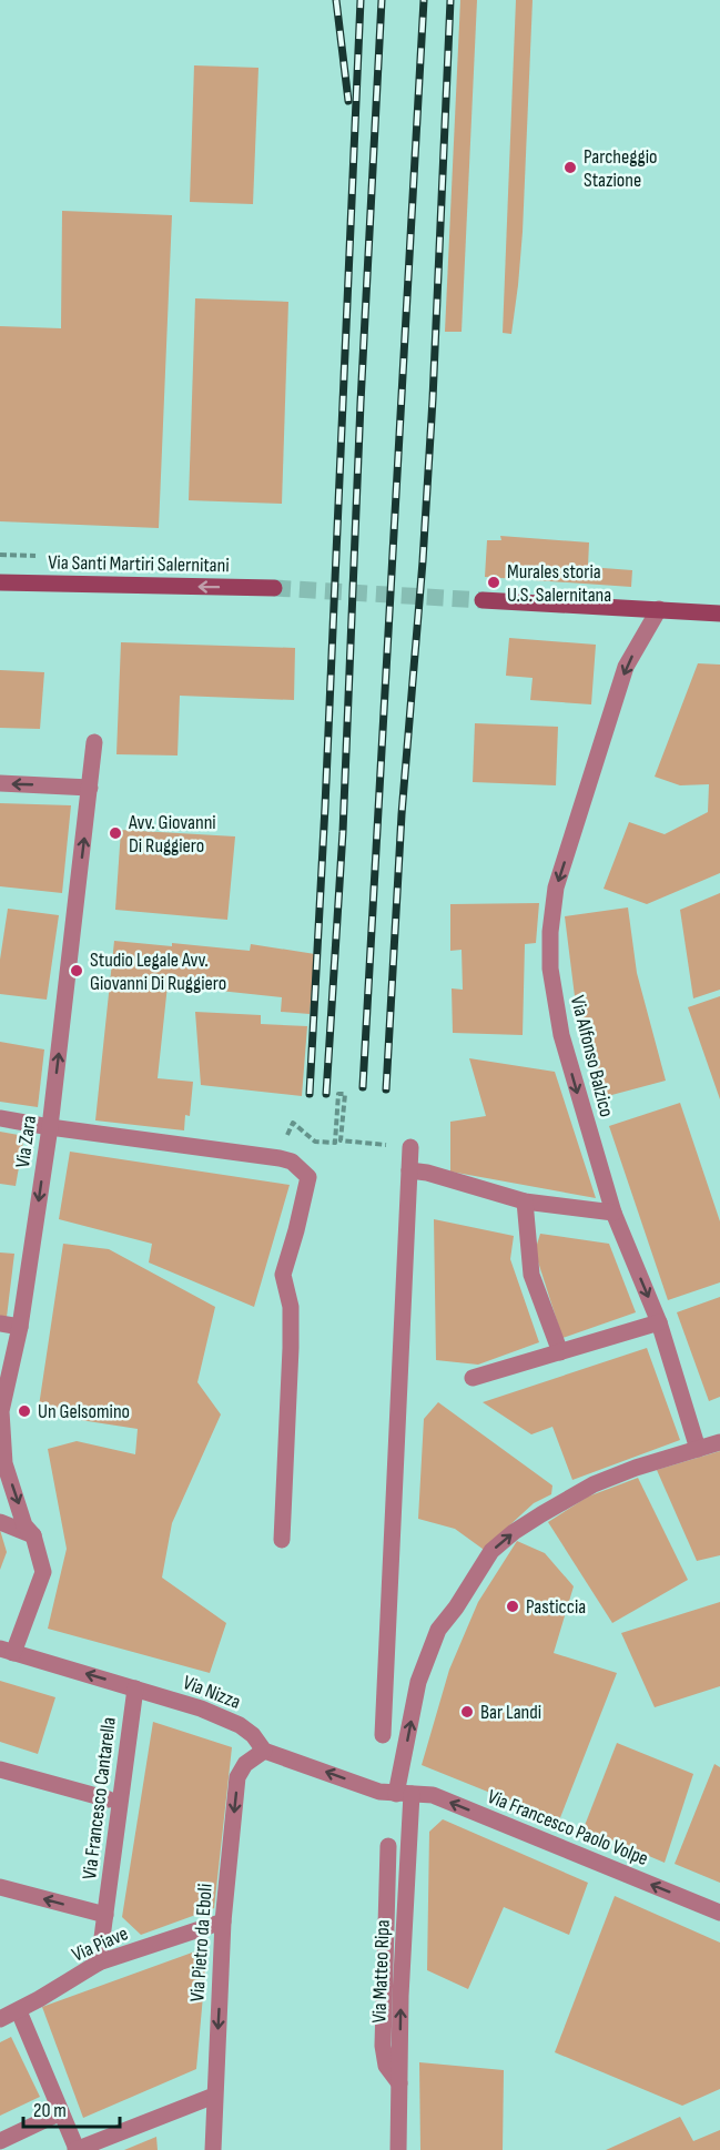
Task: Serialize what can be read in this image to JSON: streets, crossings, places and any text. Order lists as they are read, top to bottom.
{
  "streets": {
    "main road": ["Via Santi Martiri Salernitani"],
    "street": [
      "Via Alfonso Balzico",
      "Via Zara",
      "Via Nizza",
      "Via Francesco Cantarella",
      "Via Francesco Paolo Volpe",
      "Via Pietro da Eboli",
      "Via Piave",
      "Via Matteo Ripa"
    ]
  },
  "crossings": [
    ["Via Alfonso Balzico", "Via Matteo Ripa"],
    ["Via Zara", "Via Nizza"],
    ["Via Nizza", "Via Francesco Cantarella"],
    ["Via Nizza", "Via Francesco Paolo Volpe"],
    ["Via Nizza", "Via Pietro da Eboli"],
    ["Via Nizza", "Via Matteo Ripa"],
    ["Via Francesco Cantarella", "Via Piave"],
    ["Via Francesco Paolo Volpe", "Via Matteo Ripa"],
    ["Via Pietro da Eboli", "Via Piave"]
  ],
  "one_way": [
    "Via Santi Martiri Salernitani",
    "Via Alfonso Balzico",
    "Via Francesco Paolo Volpe",
    "Via Pietro da Eboli"
  ],
  "places": [
    "Parcheggio Stazione",
    "Murales storia U.S. Salernitana",
    "Avv. Giovanni Di Ruggiero",
    "Studio Legale Avv. Giovanni Di Ruggiero",
    "Un Gelsomino",
    "Pasticcia",
    "Bar Landi"
  ],
  "scale_bar": "20 m"
}
